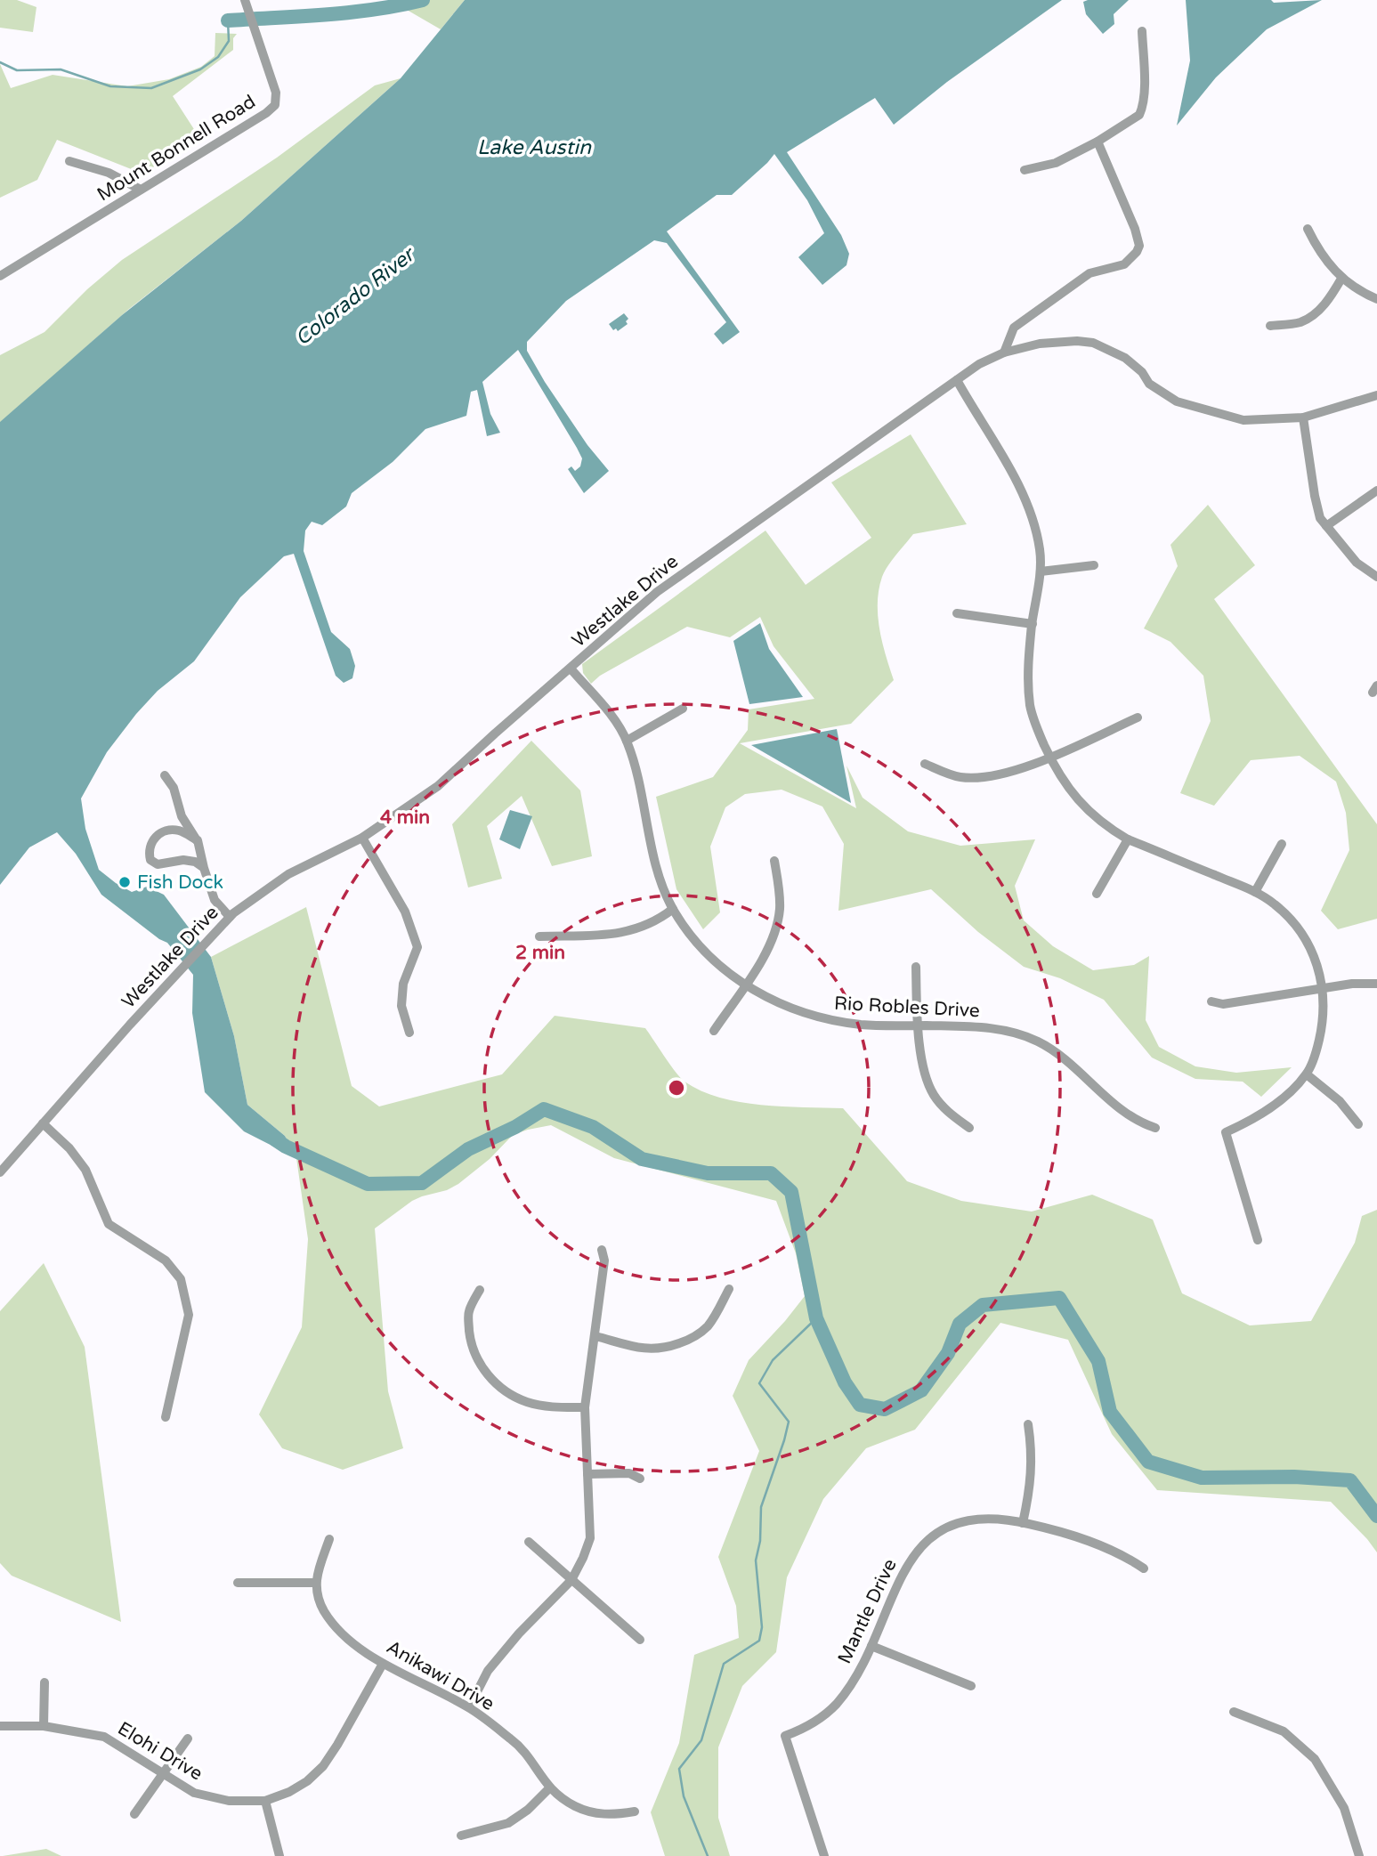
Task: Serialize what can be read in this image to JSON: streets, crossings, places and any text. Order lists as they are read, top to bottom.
{
  "streets": {
    "street": [
      "Mount Bonnell Road",
      "Westlake Drive",
      "Rio Robles Drive",
      "Mantle Drive",
      "Anikawi Drive",
      "Elohi Drive"
    ]
  },
  "crossings": [
    ["Westlake Drive", "Rio Robles Drive"],
    ["Anikawi Drive", "Elohi Drive"]
  ],
  "water": ["Lake Austin", "Colorado River"],
  "places": ["Fish Dock"],
  "rings": ["4 min", "2 min"]
}
